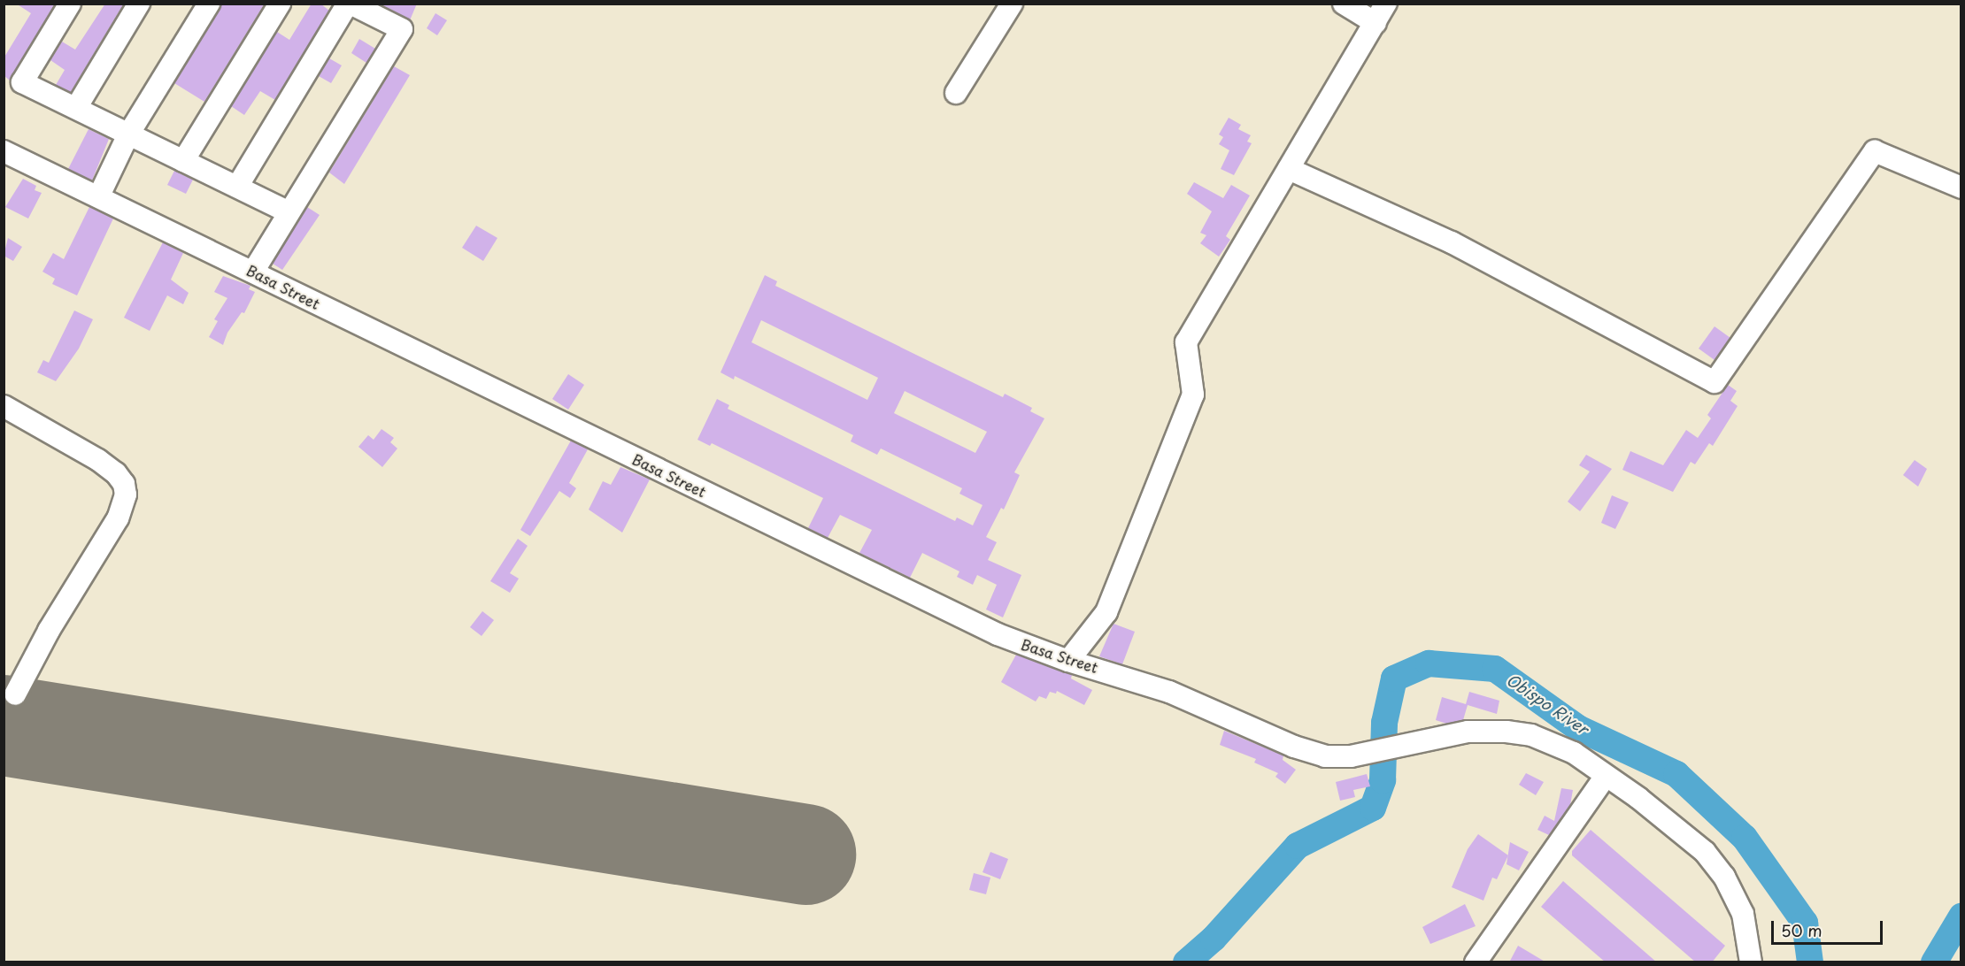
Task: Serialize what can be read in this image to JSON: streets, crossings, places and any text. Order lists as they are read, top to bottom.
{
  "streets": {
    "street": ["Basa Street"]
  },
  "water": ["Obispo River"],
  "scale_bar": "50 m"
}
